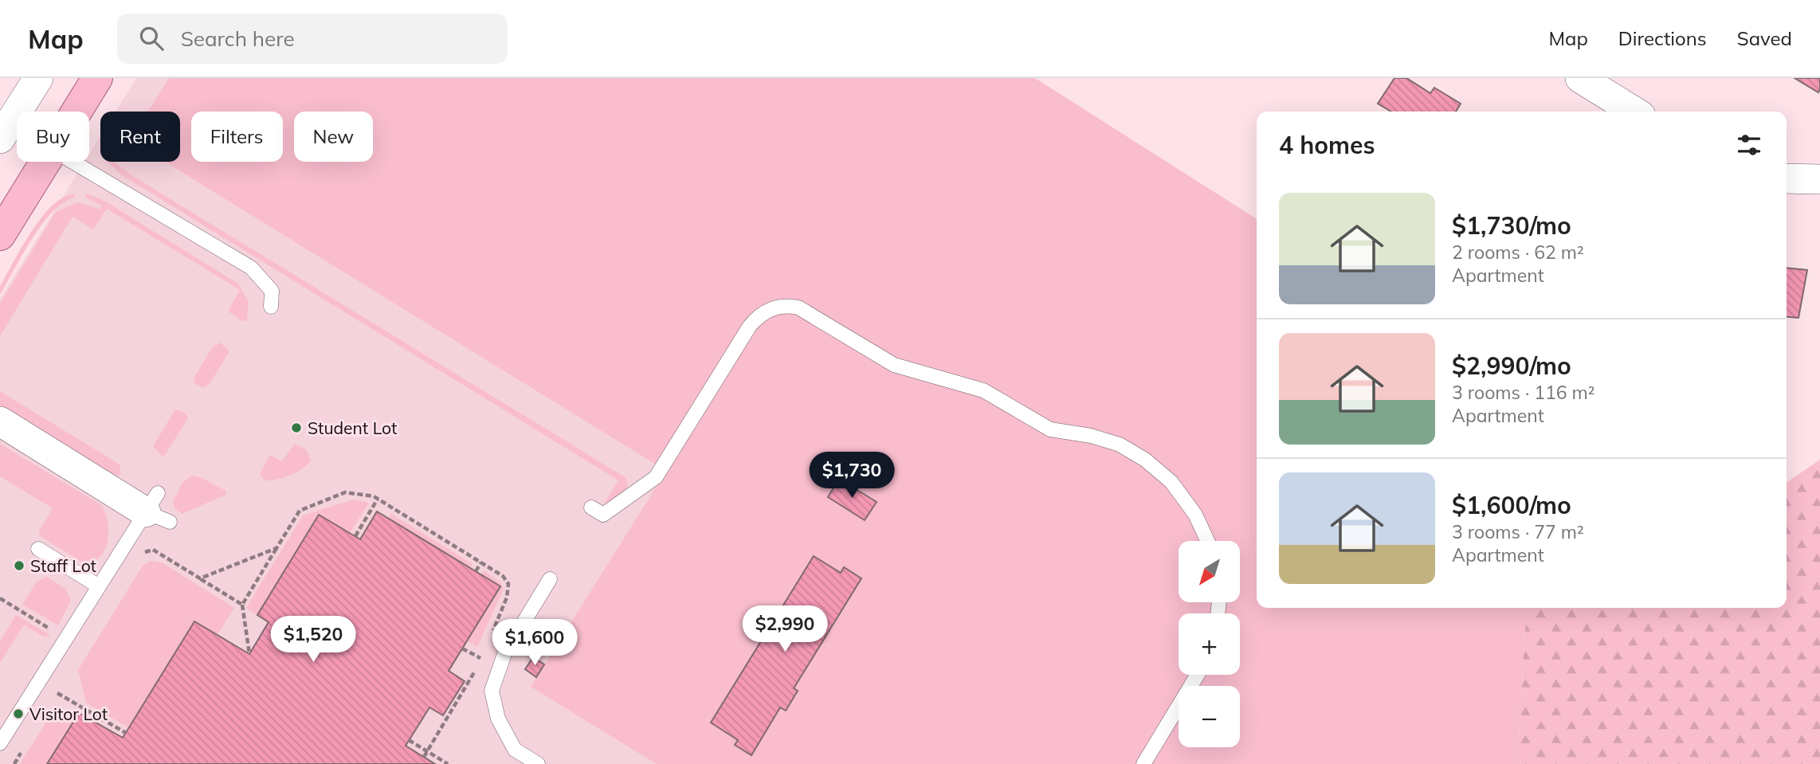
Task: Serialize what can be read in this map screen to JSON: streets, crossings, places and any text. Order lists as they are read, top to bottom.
{
  "places": ["Student Lot", "Staff Lot", "Visitor Lot"],
  "north": "bottom left",
  "page": {
    "header": "Map",
    "search": "Search here",
    "nav": ["Map", "Directions", "Saved"],
    "chip": [
      "Buy",
      "Rent",
      "Filters",
      "New"
    ],
    "heading": "4 homes",
    "list": [
      {
        "name": "$1,730/mo",
        "note": "2 rooms · 62 m² · Apartment"
      },
      {
        "name": "$2,990/mo",
        "note": "3 rooms · 116 m² · Apartment"
      },
      {
        "name": "$1,600/mo",
        "note": "3 rooms · 77 m² · Apartment"
      }
    ],
    "price": [
      "$1,730",
      "$2,990",
      "$1,520",
      "$1,600"
    ],
    "map_buttons": ["+", "−"]
  }
}
